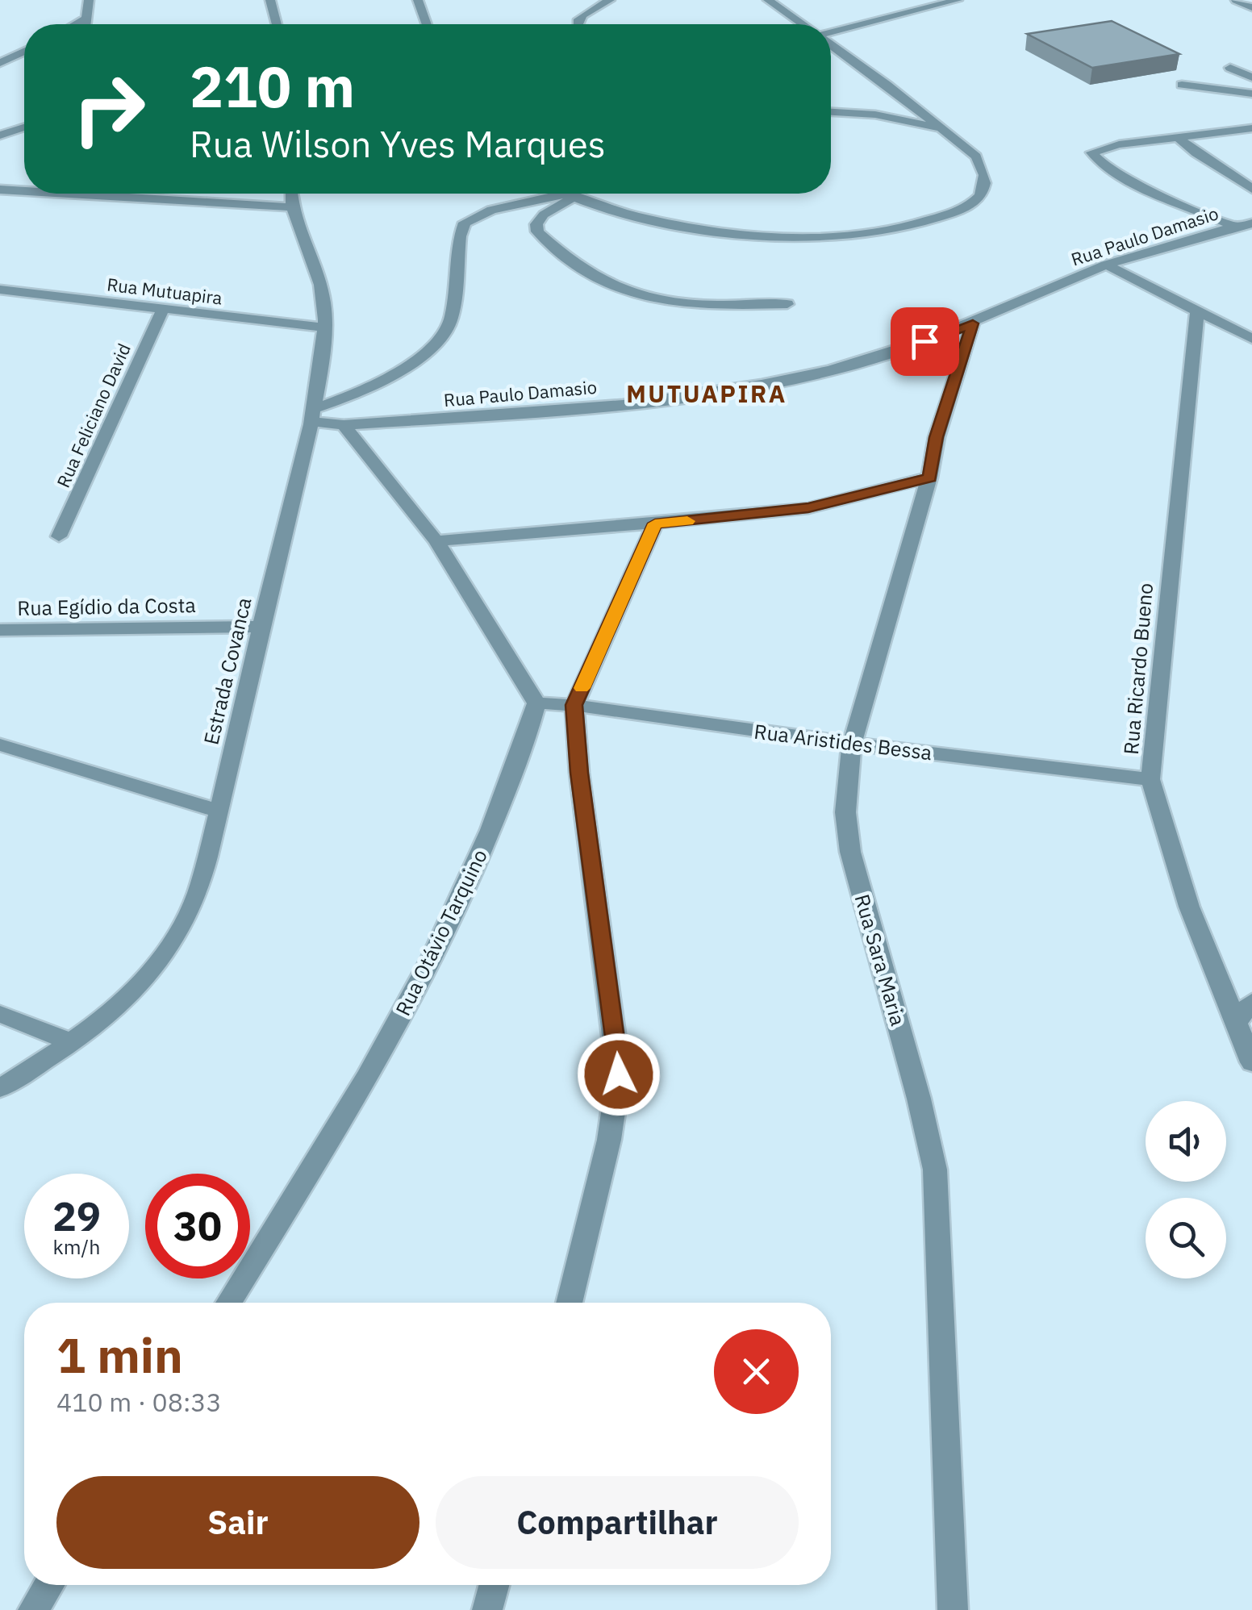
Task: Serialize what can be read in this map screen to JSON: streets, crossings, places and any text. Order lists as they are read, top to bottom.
{
  "streets": {
    "street": [
      "Rua Paulo Damasio",
      "Rua Mutuapira",
      "Rua Feliciano David",
      "Rua Egídio da Costa",
      "Rua Ricardo Bueno",
      "Estrada Covanca",
      "Rua Aristides Bessa",
      "Rua Otávio Tarquino",
      "Rua Sara Maria"
    ]
  },
  "crossings": [
    ["Rua Paulo Damasio", "Rua Sara Maria"],
    ["Rua Mutuapira", "Rua Feliciano David"],
    ["Rua Mutuapira", "Estrada Covanca"],
    ["Rua Egídio da Costa", "Estrada Covanca"],
    ["Rua Ricardo Bueno", "Rua Aristides Bessa"],
    ["Rua Aristides Bessa", "Rua Otávio Tarquino"],
    ["Rua Aristides Bessa", "Rua Sara Maria"]
  ],
  "districts": ["MUTUAPIRA"],
  "page": {
    "turn": ["210 m", "Rua Wilson Yves Marques"],
    "speed": "29 km/h",
    "limit": "30",
    "heading": ["1 min", "410 m · 08:33"],
    "buttons": ["Sair", "Compartilhar"]
  }
}
